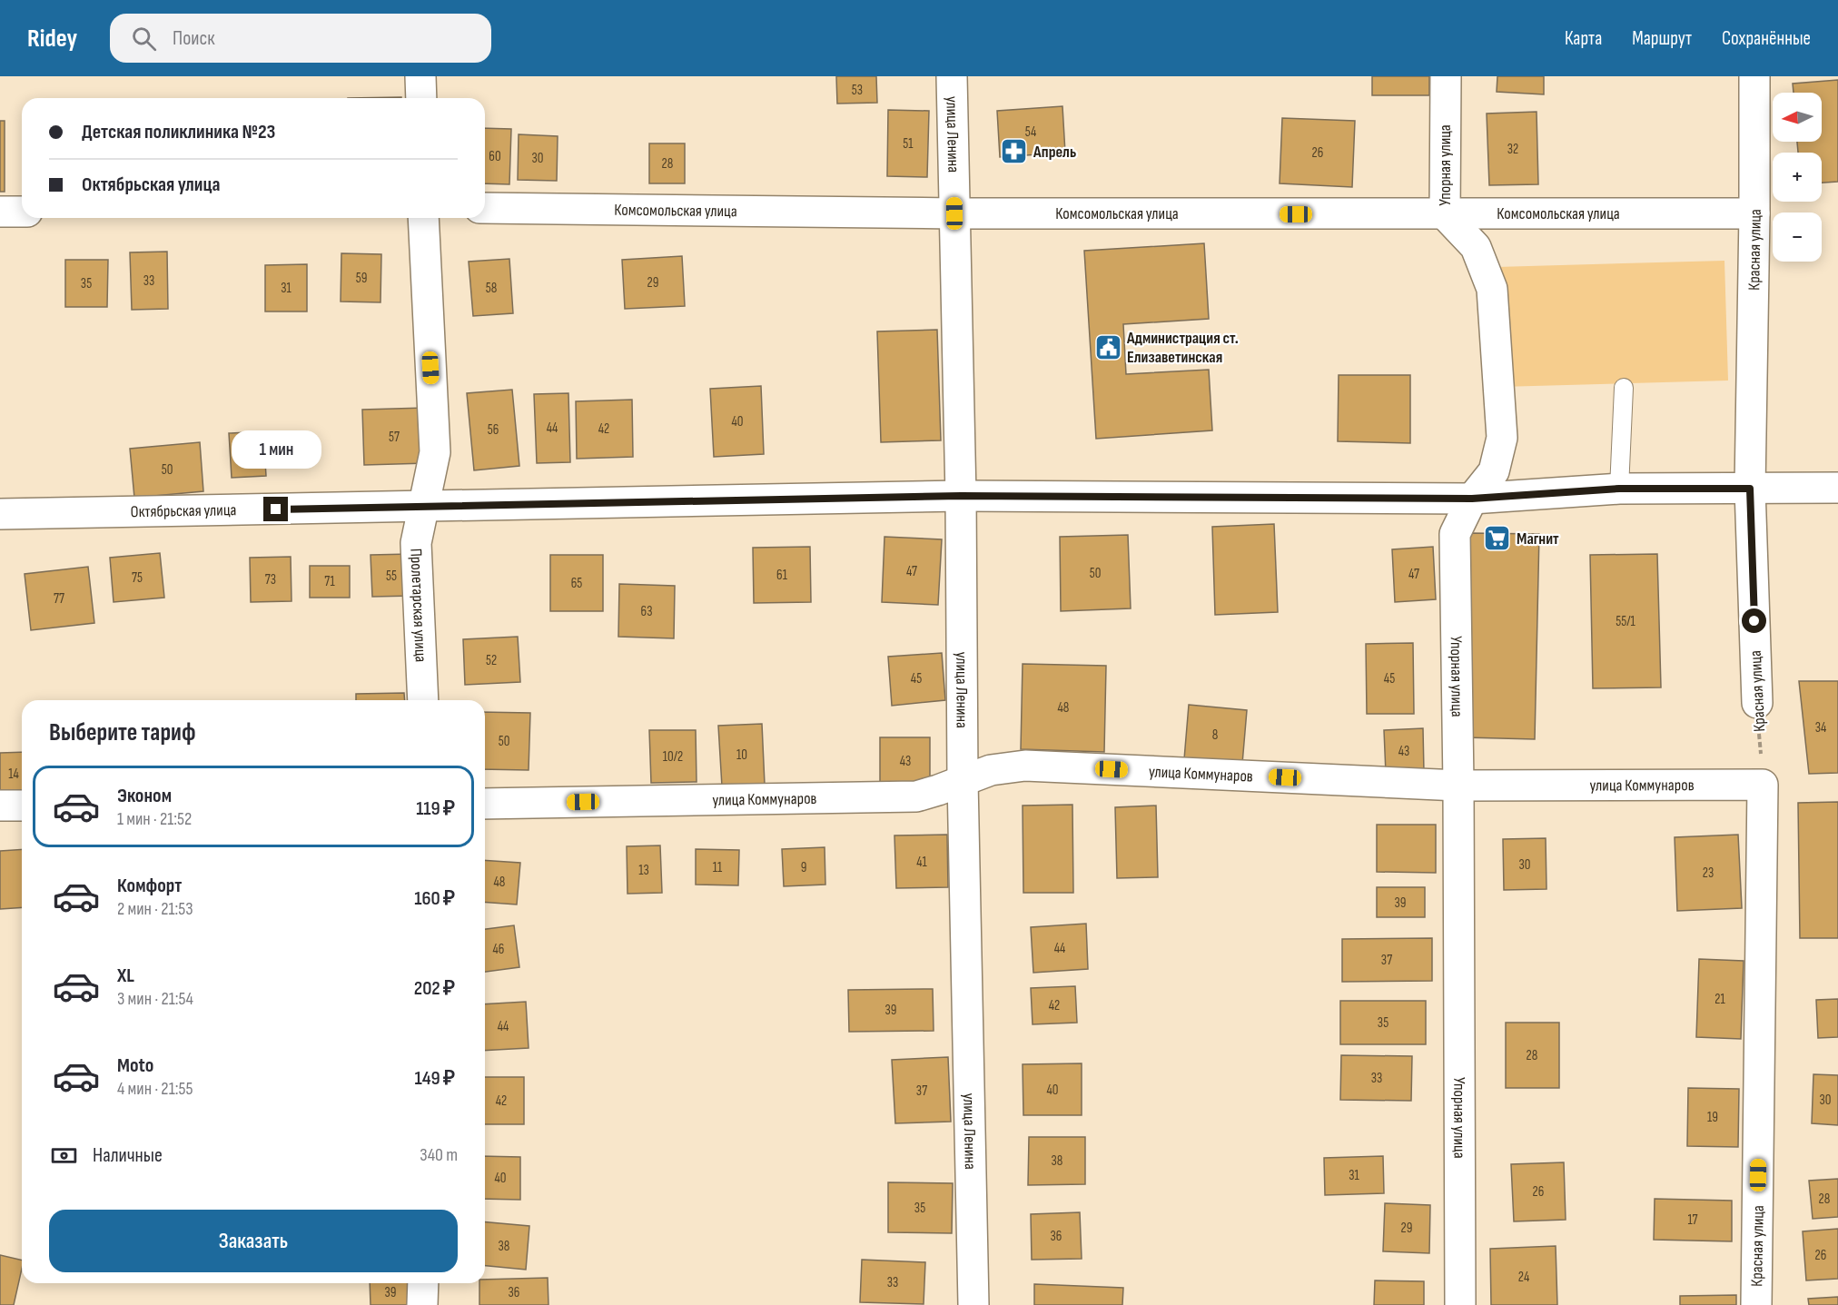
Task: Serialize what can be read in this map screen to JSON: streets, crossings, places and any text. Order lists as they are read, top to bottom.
{
  "streets": {
    "street": [
      "улица Ленина",
      "Упорная улица",
      "Комсомольская улица",
      "Красная улица",
      "Октябрьская улица",
      "Пролетарская улица",
      "улица Коммунаров"
    ]
  },
  "crossings": [
    ["улица Ленина", "Комсомольская улица"],
    ["улица Ленина", "Октябрьская улица"],
    ["улица Ленина", "улица Коммунаров"],
    ["Упорная улица", "Комсомольская улица"],
    ["Упорная улица", "Октябрьская улица"],
    ["Упорная улица", "улица Коммунаров"],
    ["Комсомольская улица", "Красная улица"],
    ["Красная улица", "Октябрьская улица"],
    ["Красная улица", "улица Коммунаров"],
    ["Октябрьская улица", "Пролетарская улица"]
  ],
  "places": {
    "pharmacy": ["Апрель"],
    "public building": ["Администрация ст. Елизаветинская"],
    "supermarket": ["Магнит"]
  },
  "house_numbers": [
    "53",
    "54",
    "51",
    "32",
    "26",
    "60",
    "30",
    "28",
    "59",
    "33",
    "29",
    "35",
    "31",
    "58",
    "40",
    "44",
    "42",
    "56",
    "57",
    "50",
    "47",
    "50",
    "47",
    "61",
    "55",
    "75",
    "73",
    "71",
    "65",
    "77",
    "63",
    "55/1",
    "52",
    "45",
    "45",
    "48",
    "34",
    "8",
    "50",
    "43",
    "10",
    "10/2",
    "43",
    "14",
    "41",
    "30",
    "11",
    "9",
    "13",
    "23",
    "48",
    "39",
    "44",
    "46",
    "37",
    "21",
    "42",
    "39",
    "35",
    "44",
    "28",
    "33",
    "40",
    "37",
    "30",
    "42",
    "19",
    "38",
    "31",
    "40",
    "26",
    "28",
    "35",
    "17",
    "29",
    "36",
    "38",
    "26",
    "24",
    "33",
    "39",
    "36"
  ],
  "north": "left",
  "page": {
    "header": "Ridey",
    "search": "Поиск",
    "nav": ["Карта", "Маршрут", "Сохранённые"],
    "map_buttons": ["+", "−"],
    "banner": ["Детская поликлиника №23", "Октябрьская улица"],
    "bubble": "1 мин",
    "heading": "Выберите тариф",
    "list": [
      {
        "name": "Эконом",
        "note": "1 мин · 21:52",
        "value": "119 ₽"
      },
      {
        "name": "Комфорт",
        "note": "2 мин · 21:53",
        "value": "160 ₽"
      },
      {
        "name": "XL",
        "note": "3 мин · 21:54",
        "value": "202 ₽"
      },
      {
        "name": "Moto",
        "note": "4 мин · 21:55",
        "value": "149 ₽"
      }
    ],
    "pay": ["Наличные", "340 m"],
    "buttons": "Заказать"
  }
}
